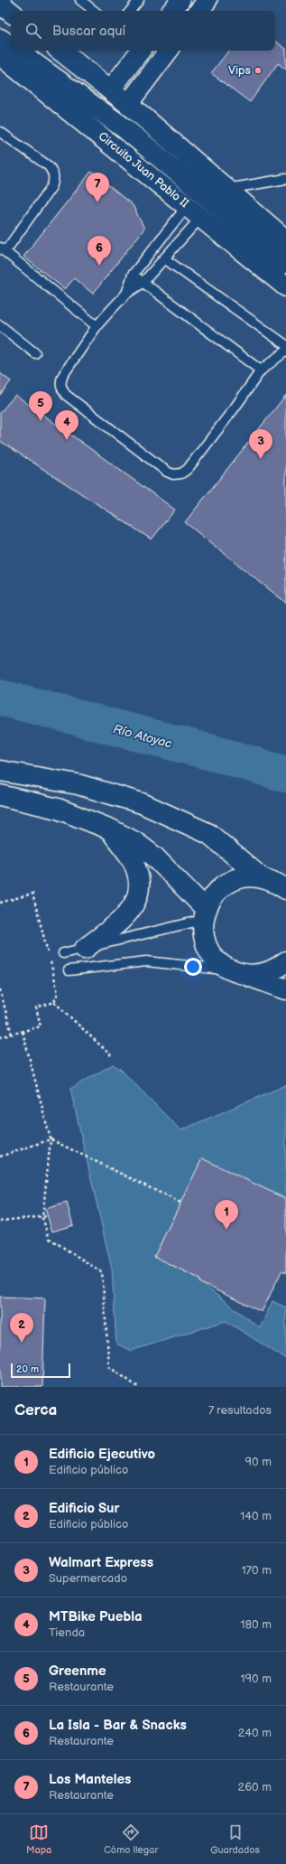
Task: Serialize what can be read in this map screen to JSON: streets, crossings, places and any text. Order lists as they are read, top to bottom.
{
  "streets": {
    "main road": ["Circuito Juan Pablo II"]
  },
  "water": ["Río Atoyac"],
  "places": ["Vips"],
  "scale_bar": "20 m",
  "page": {
    "search": "Buscar aquí",
    "pins": [
      "7",
      "6",
      "5",
      "4",
      "3",
      "1",
      "2"
    ],
    "scale": "20 m",
    "heading": ["Cerca", "7 resultados"],
    "list": [
      {
        "mark": "1",
        "name": "Edificio Ejecutivo",
        "note": "Edificio público",
        "value": "90 m"
      },
      {
        "mark": "2",
        "name": "Edificio Sur",
        "note": "Edificio público",
        "value": "140 m"
      },
      {
        "mark": "3",
        "name": "Walmart Express",
        "note": "Supermercado",
        "value": "170 m"
      },
      {
        "mark": "4",
        "name": "MTBike Puebla",
        "note": "Tienda",
        "value": "180 m"
      },
      {
        "mark": "5",
        "name": "Greenme",
        "note": "Restaurante",
        "value": "190 m"
      },
      {
        "mark": "6",
        "name": "La Isla - Bar & Snacks",
        "note": "Restaurante",
        "value": "240 m"
      },
      {
        "mark": "7",
        "name": "Los Manteles",
        "note": "Restaurante",
        "value": "260 m"
      }
    ],
    "nav": ["Mapa", "Cómo llegar", "Guardados"]
  }
}
